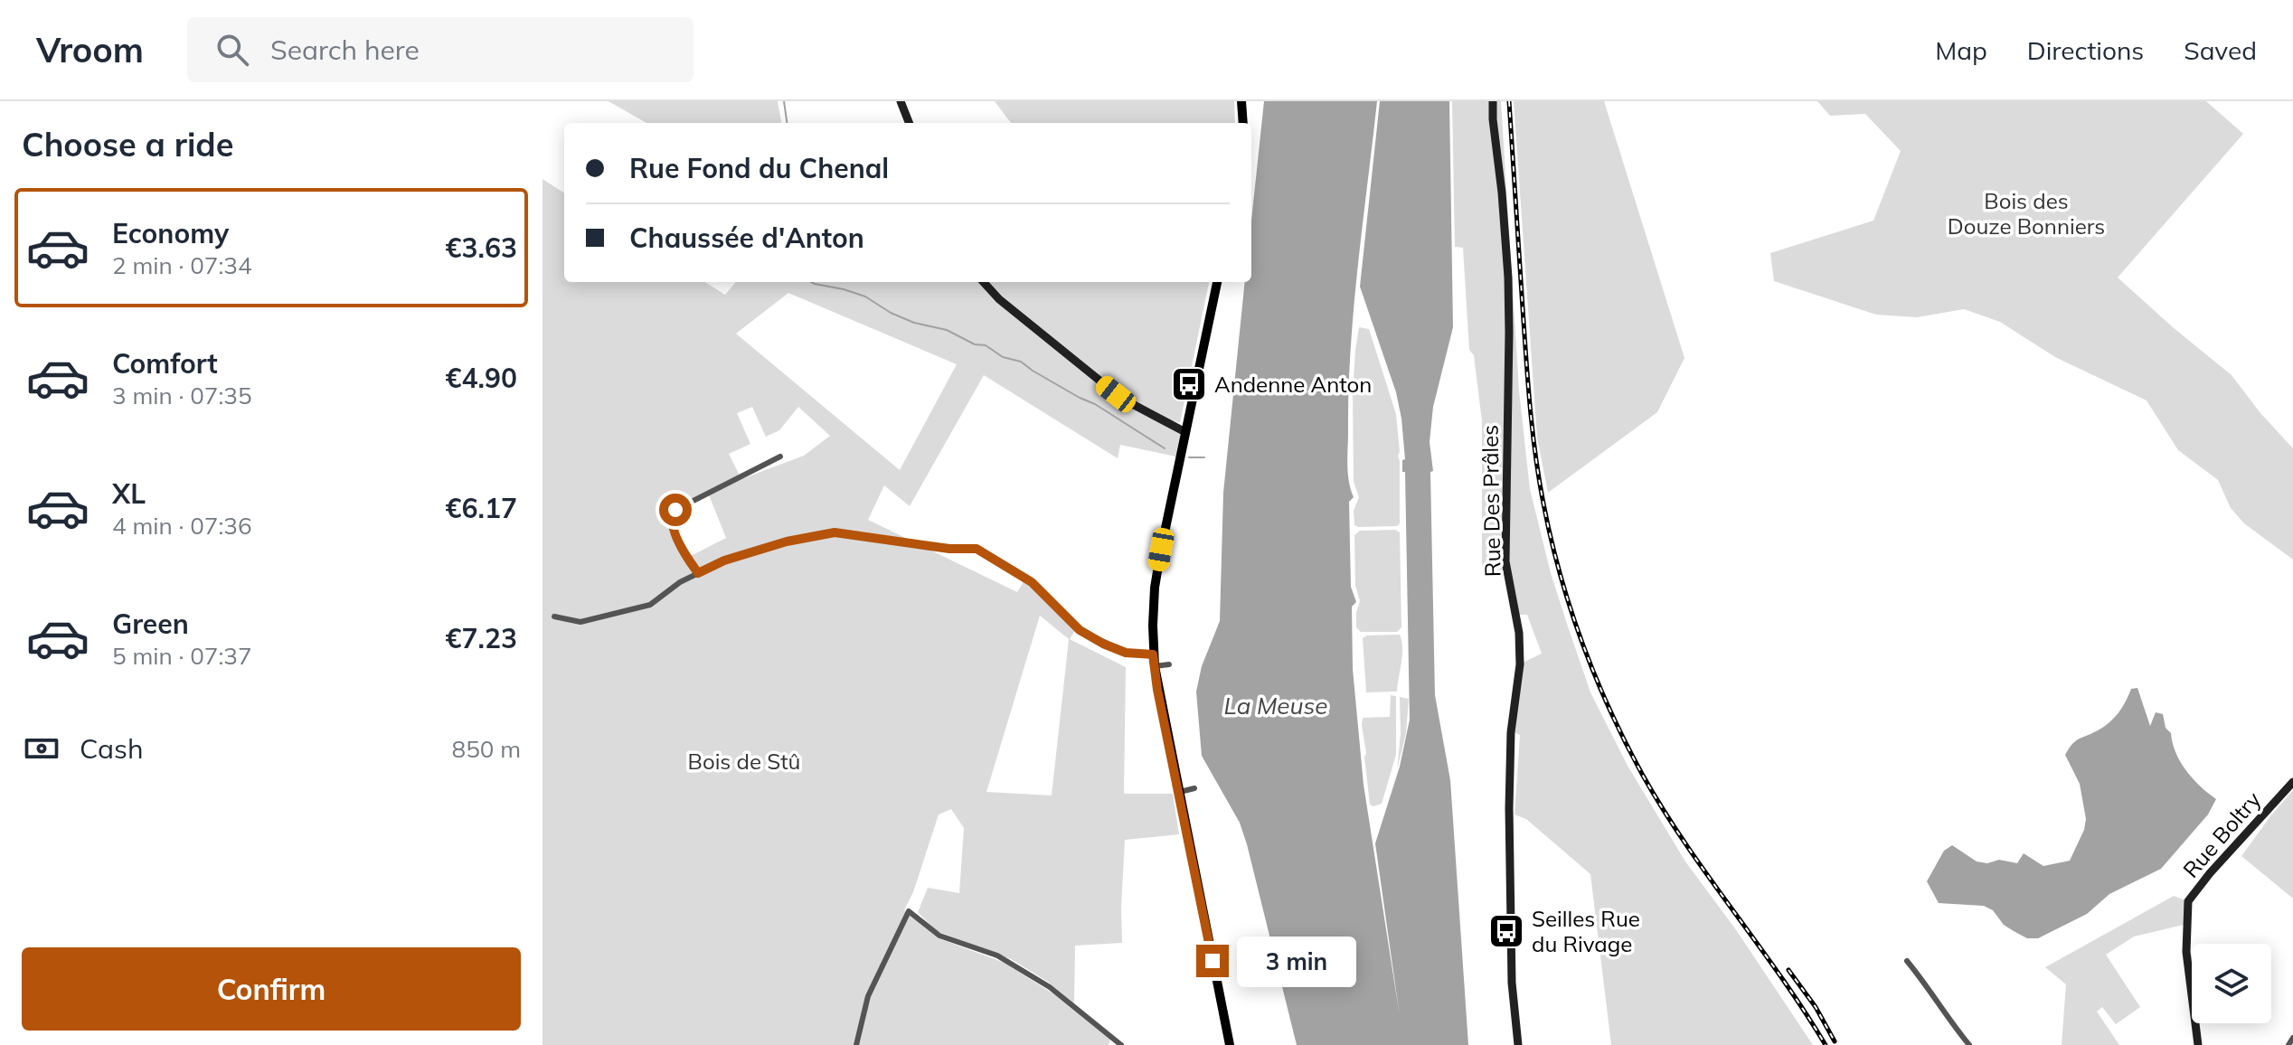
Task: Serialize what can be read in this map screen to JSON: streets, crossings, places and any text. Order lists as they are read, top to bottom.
{
  "streets": {
    "street": ["Rue Des Prâles", "Rue Boltry"]
  },
  "water": ["La Meuse"],
  "parks": ["Bois des Douze Bonniers", "Bois de Stû"],
  "places": {
    "bus stop": ["Andenne Anton", "Seilles Rue du Rivage"]
  },
  "page": {
    "header": "Vroom",
    "search": "Search here",
    "nav": ["Map", "Directions", "Saved"],
    "heading": "Choose a ride",
    "banner": ["Rue Fond du Chenal", "Chaussée d'Anton"],
    "list": [
      {
        "name": "Economy",
        "note": "2 min · 07:34",
        "value": "€3.63"
      },
      {
        "name": "Comfort",
        "note": "3 min · 07:35",
        "value": "€4.90"
      },
      {
        "name": "XL",
        "note": "4 min · 07:36",
        "value": "€6.17"
      },
      {
        "name": "Green",
        "note": "5 min · 07:37",
        "value": "€7.23"
      }
    ],
    "pay": ["Cash", "850 m"],
    "buttons": "Confirm",
    "bubble": "3 min"
  }
}
